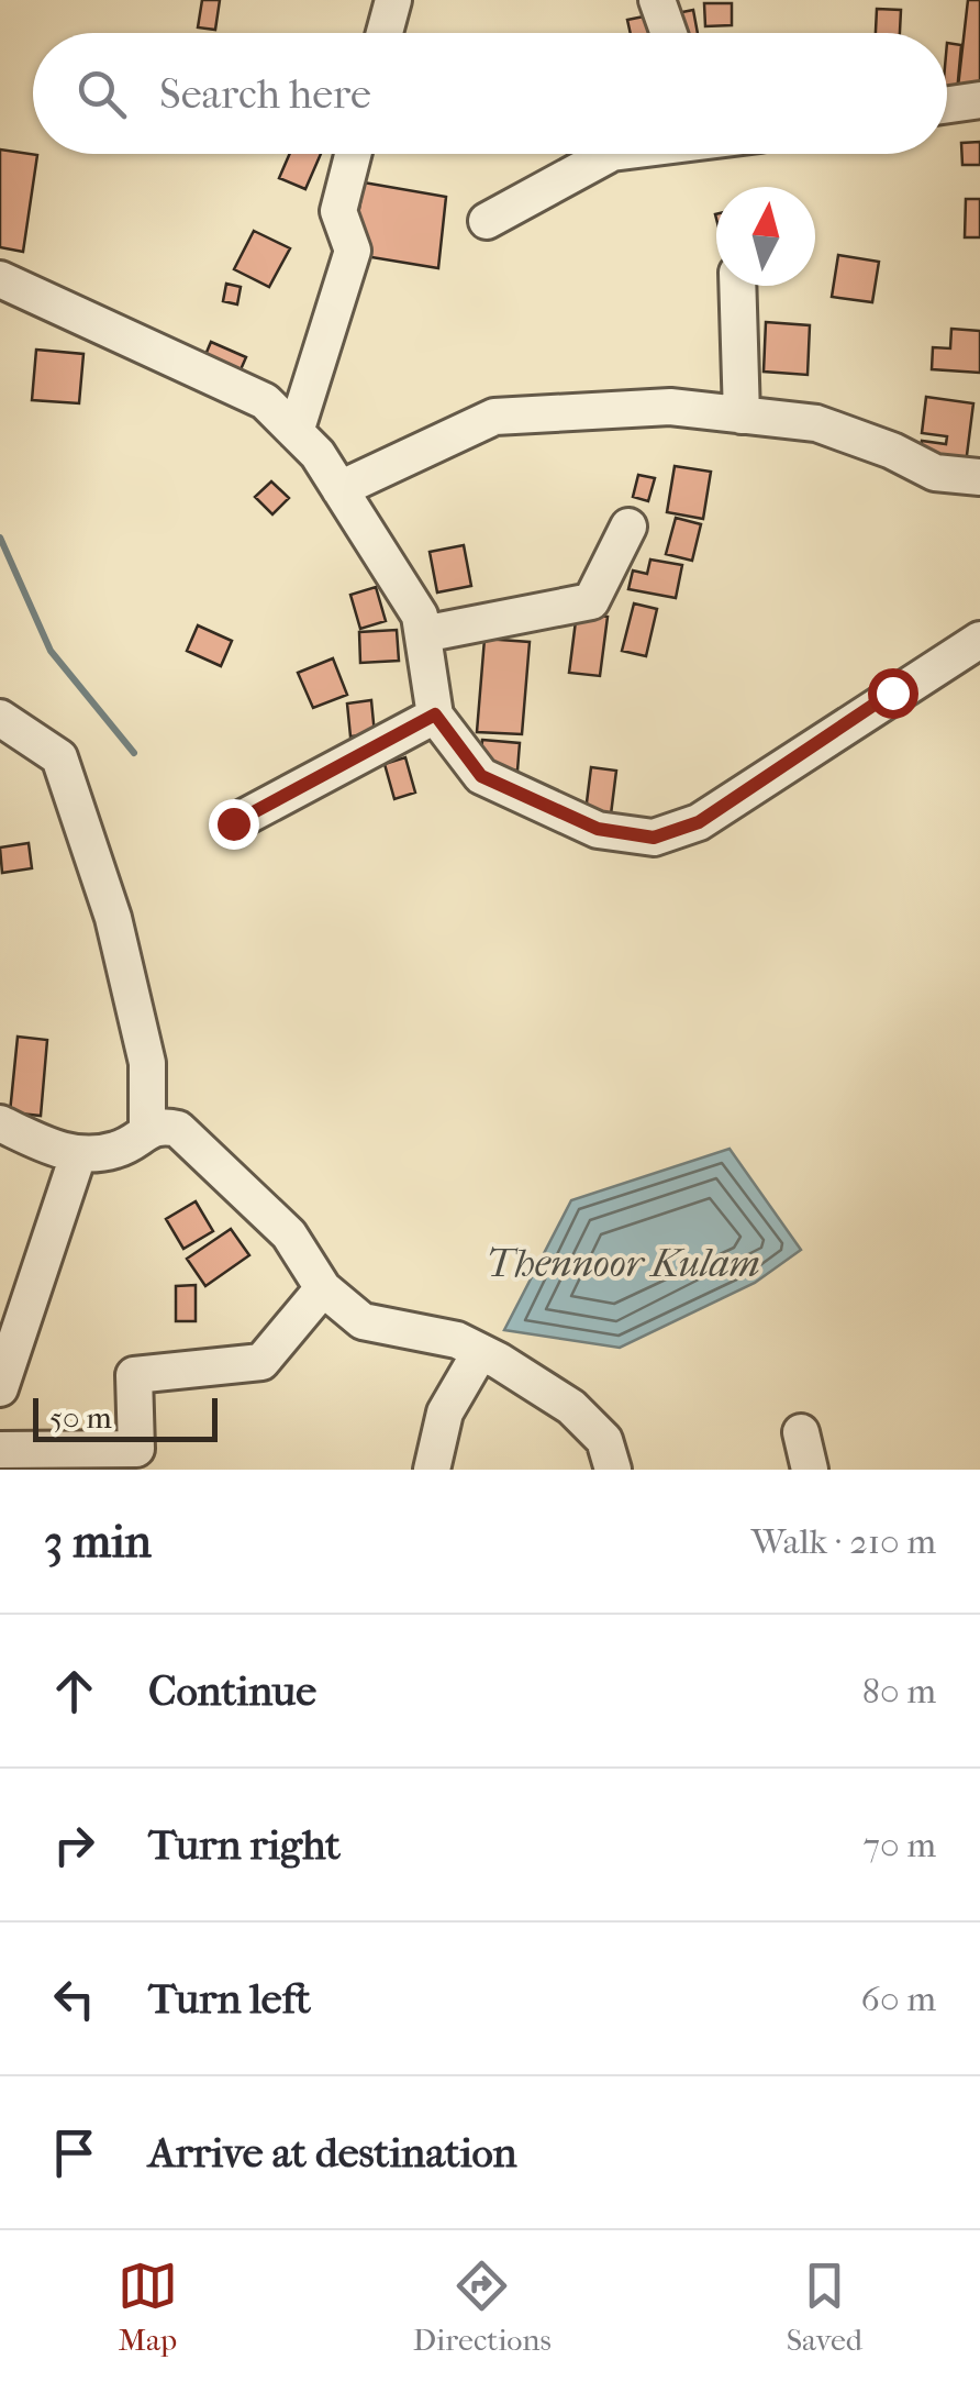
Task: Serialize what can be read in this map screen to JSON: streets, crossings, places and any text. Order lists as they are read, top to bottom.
{
  "water": ["Thennoor Kulam"],
  "scale_bar": "50 m",
  "north": "top",
  "page": {
    "search": "Search here",
    "scale": "50 m",
    "heading": ["3 min", "Walk · 210 m"],
    "list": [
      ["Continue", "80 m"],
      ["Turn right", "70 m"],
      ["Turn left", "60 m"],
      "Arrive at destination"
    ],
    "nav": ["Map", "Directions", "Saved"]
  }
}
